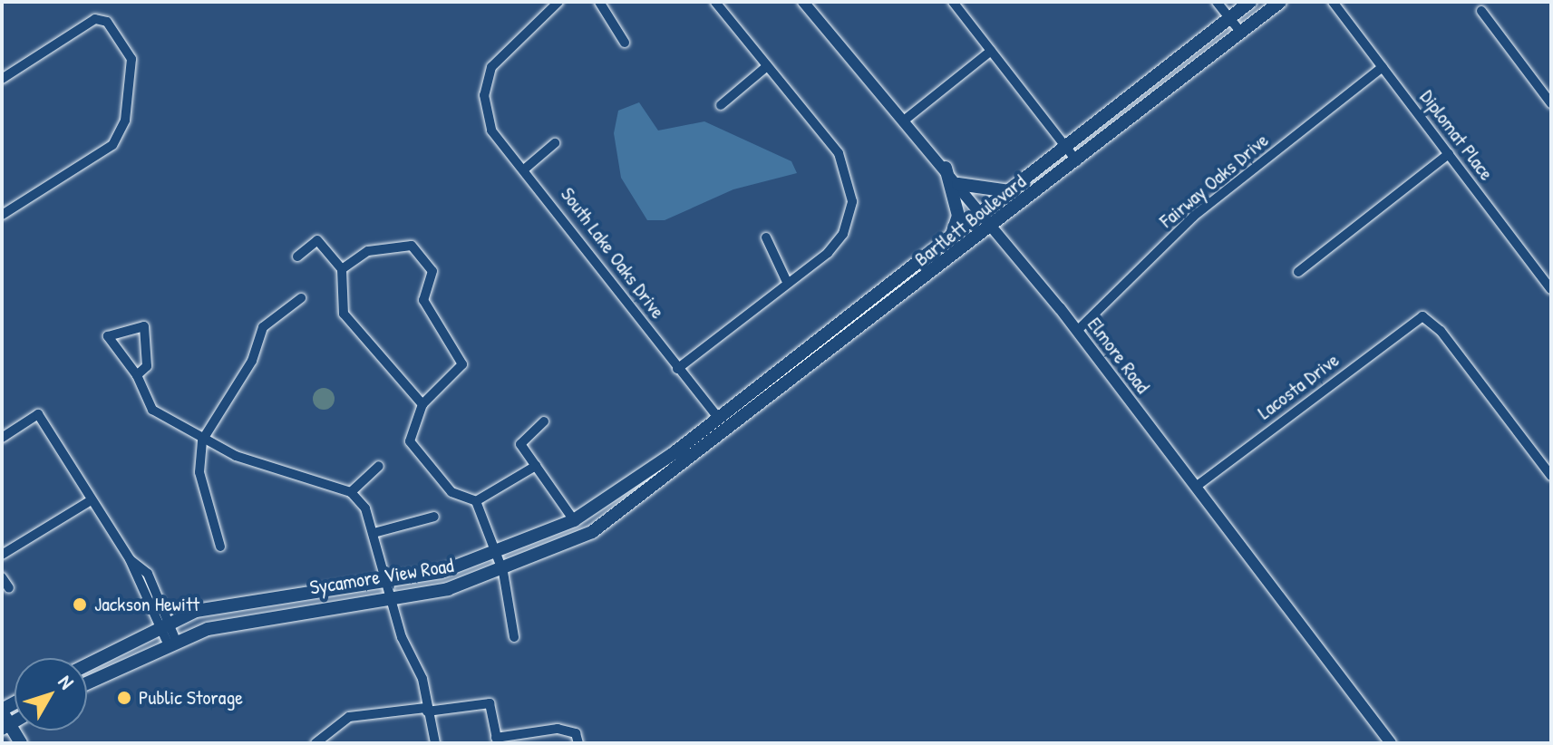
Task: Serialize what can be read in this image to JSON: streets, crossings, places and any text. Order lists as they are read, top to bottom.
{
  "streets": {
    "main road": ["Bartlett Boulevard", "Sycamore View Road"],
    "street": [
      "Diplomat Place",
      "Fairway Oaks Drive",
      "South Lake Oaks Drive",
      "Elmore Road",
      "Lacosta Drive"
    ]
  },
  "crossings": [
    ["Diplomat Place", "Fairway Oaks Drive"],
    ["Fairway Oaks Drive", "Elmore Road"],
    ["Bartlett Boulevard", "South Lake Oaks Drive"],
    ["Bartlett Boulevard", "Elmore Road"],
    ["Bartlett Boulevard", "Sycamore View Road"],
    ["Elmore Road", "Lacosta Drive"]
  ],
  "places": ["Jackson Hewitt", "Public Storage"],
  "north": "top right"
}
